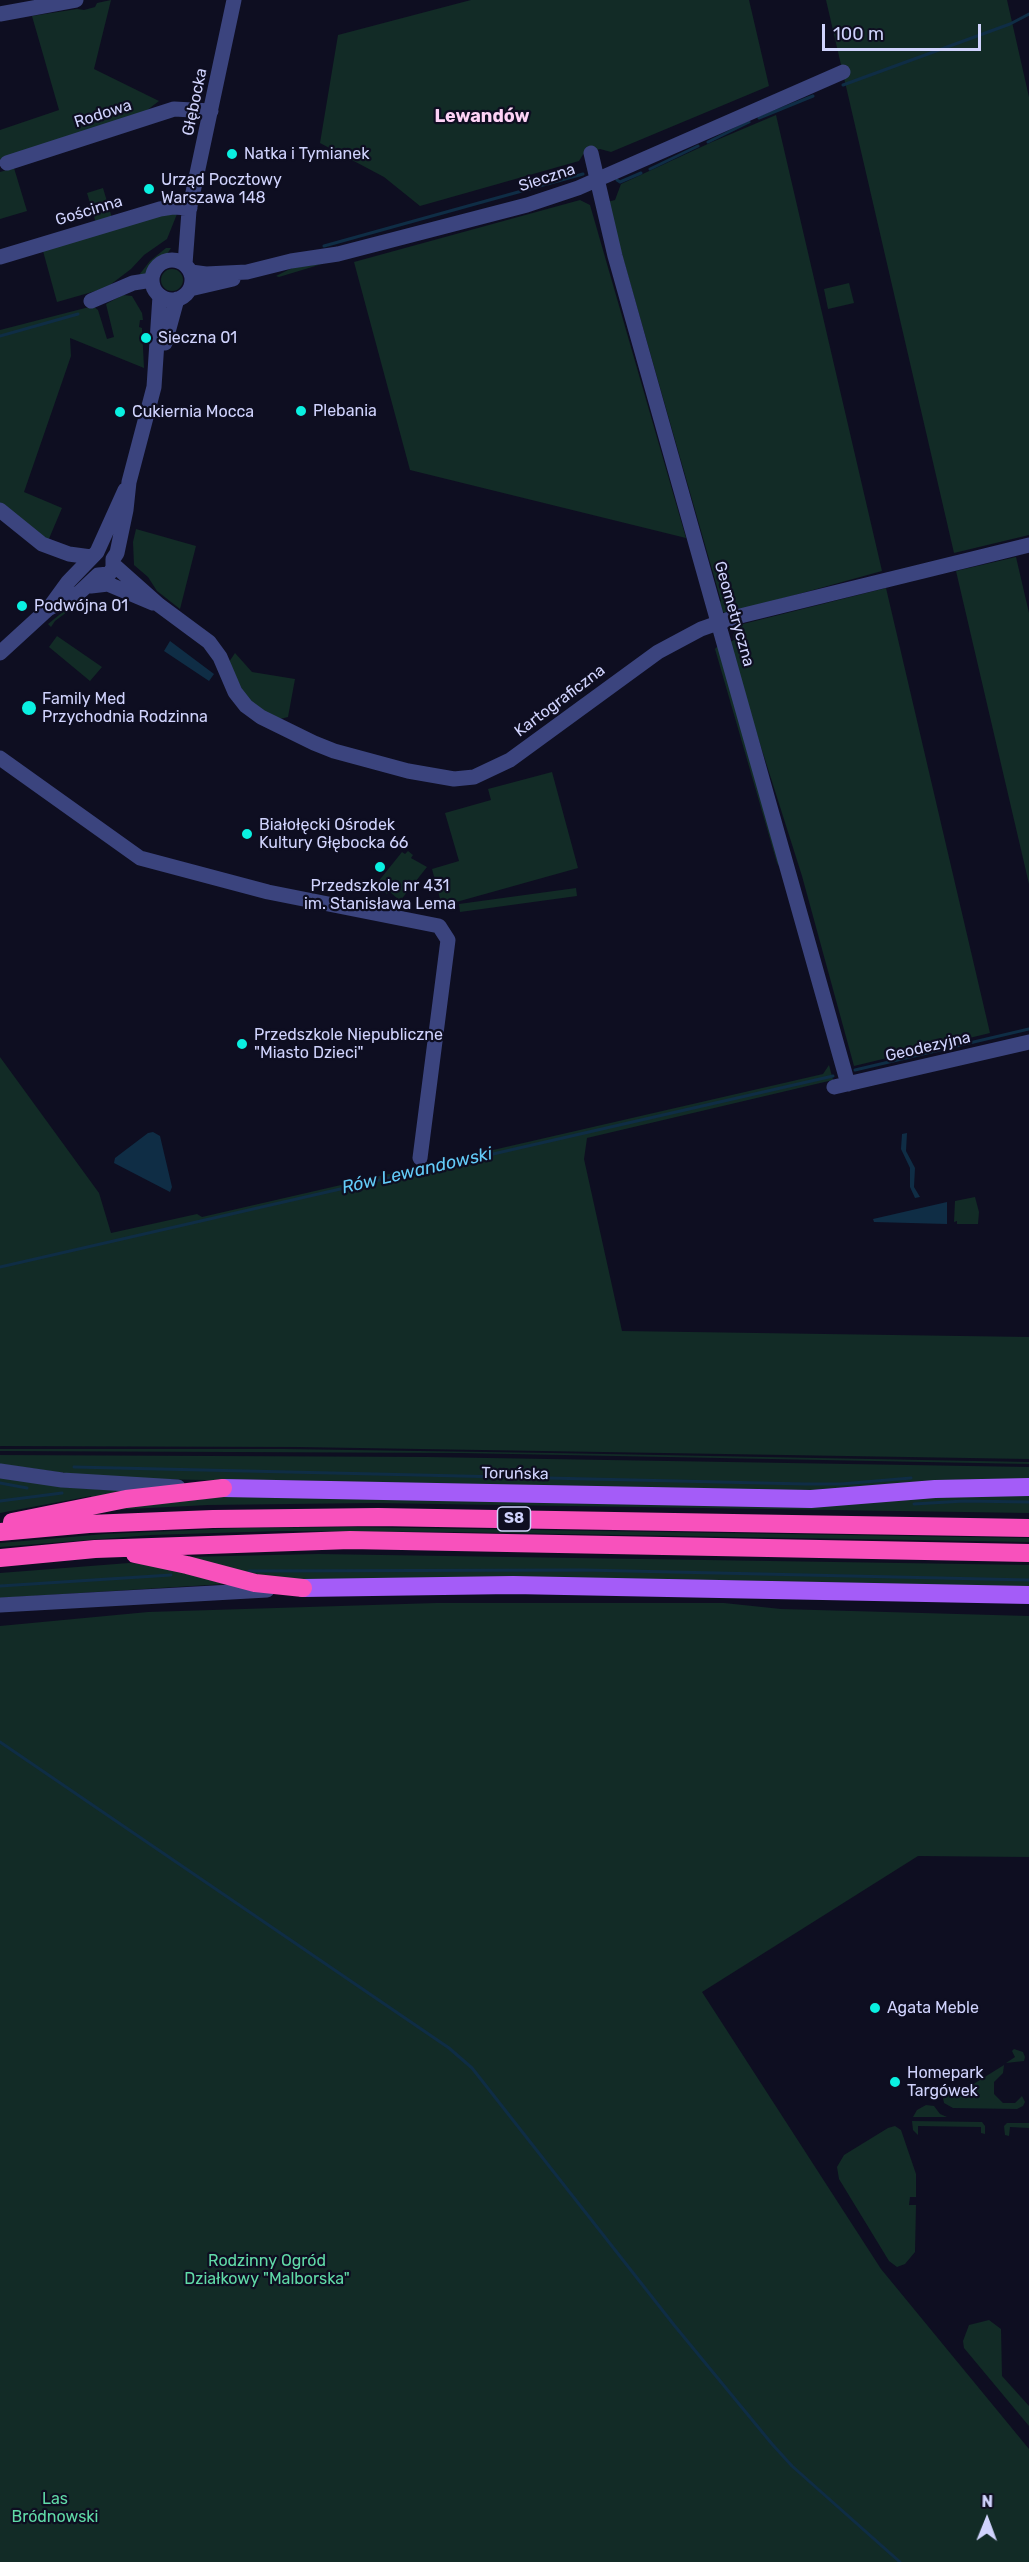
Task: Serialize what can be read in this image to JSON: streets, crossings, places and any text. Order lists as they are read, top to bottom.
{
  "streets": {
    "highway": ["S8"],
    "main road": ["Toruńska"],
    "street": [
      "Głębocka",
      "Rodowa",
      "Sieczna",
      "Gościnna",
      "Geometryczna",
      "Kartograficzna",
      "Geodezyjna"
    ]
  },
  "crossings": [
    ["Głębocka", "Rodowa"],
    ["Głębocka", "Sieczna"],
    ["Głębocka", "Gościnna"],
    ["Sieczna", "Geometryczna"],
    ["Geometryczna", "Kartograficzna"],
    ["Geometryczna", "Geodezyjna"]
  ],
  "districts": ["Lewandów"],
  "water": ["Rów Lewandowski"],
  "parks": ["Rodzinny Ogród Działkowy \"Malborska\"", "Las Bródnowski"],
  "places": [
    "Natka i Tymianek",
    "Urząd Pocztowy Warszawa 148",
    "Sieczna 01",
    "Plebania",
    "Cukiernia Mocca",
    "Podwójna 01",
    "Family Med Przychodnia Rodzinna",
    "Białołęcki Ośrodek Kultury Głębocka 66",
    "Przedszkole nr 431 im. Stanisława Lema",
    "Przedszkole Niepubliczne \"Miasto Dzieci\"",
    "Agata Meble",
    "Homepark Targówek"
  ],
  "scale_bar": "100 m",
  "north": "top"
}
